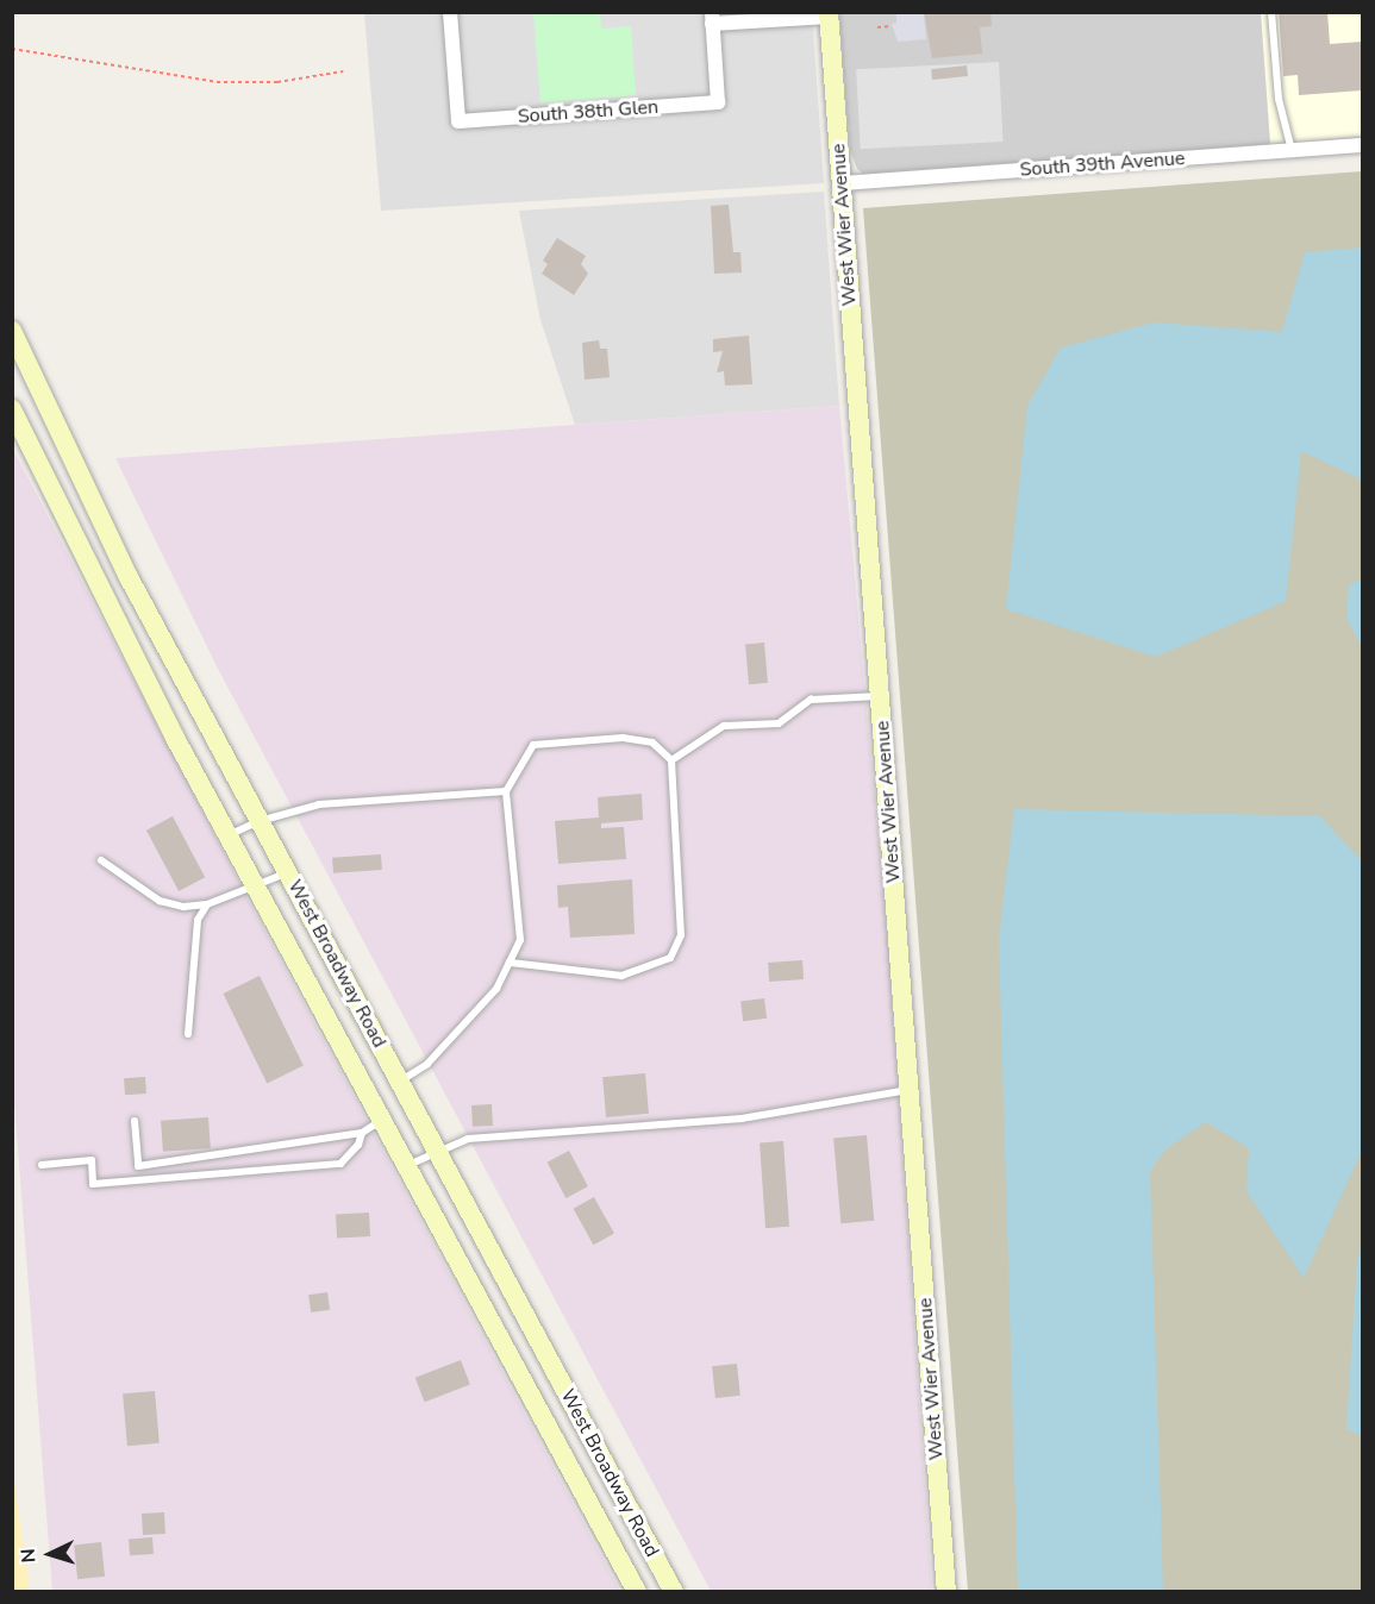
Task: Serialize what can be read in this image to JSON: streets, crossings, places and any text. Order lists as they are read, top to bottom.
{
  "streets": {
    "main road": ["West Wier Avenue", "West Broadway Road"],
    "street": ["South 38th Glen", "South 39th Avenue"]
  },
  "crossings": [
    ["South 39th Avenue", "West Wier Avenue"]
  ],
  "north": "left"
}
